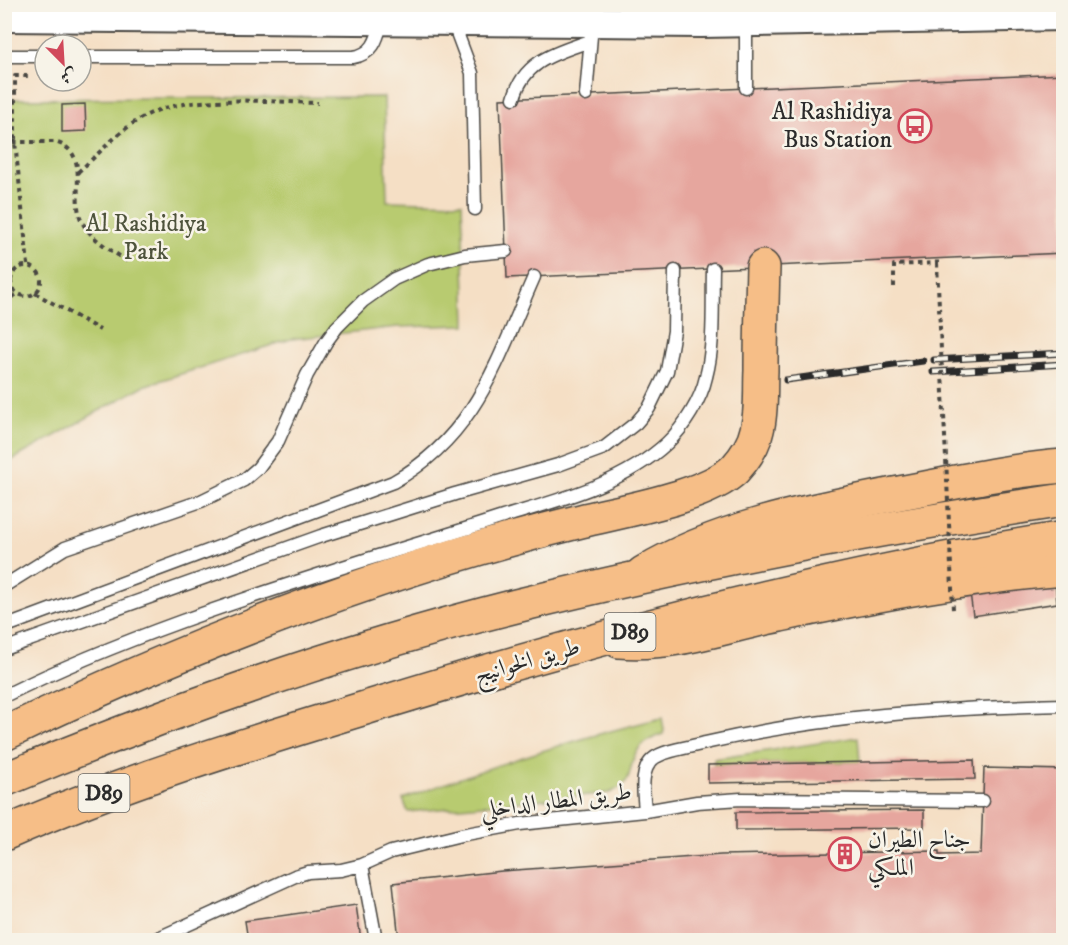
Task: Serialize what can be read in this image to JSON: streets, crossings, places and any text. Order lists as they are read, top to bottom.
{
  "streets": {
    "main road": ["D89", "طريق الخوانيج"],
    "lane": ["طريق المطار الداخلي"]
  },
  "parks": ["Al Rashidiya Park"],
  "places": {
    "bus stop": ["Al Rashidiya Bus Station"],
    "building": ["جناح الطيران الملكي"]
  },
  "north": "bottom right"
}
